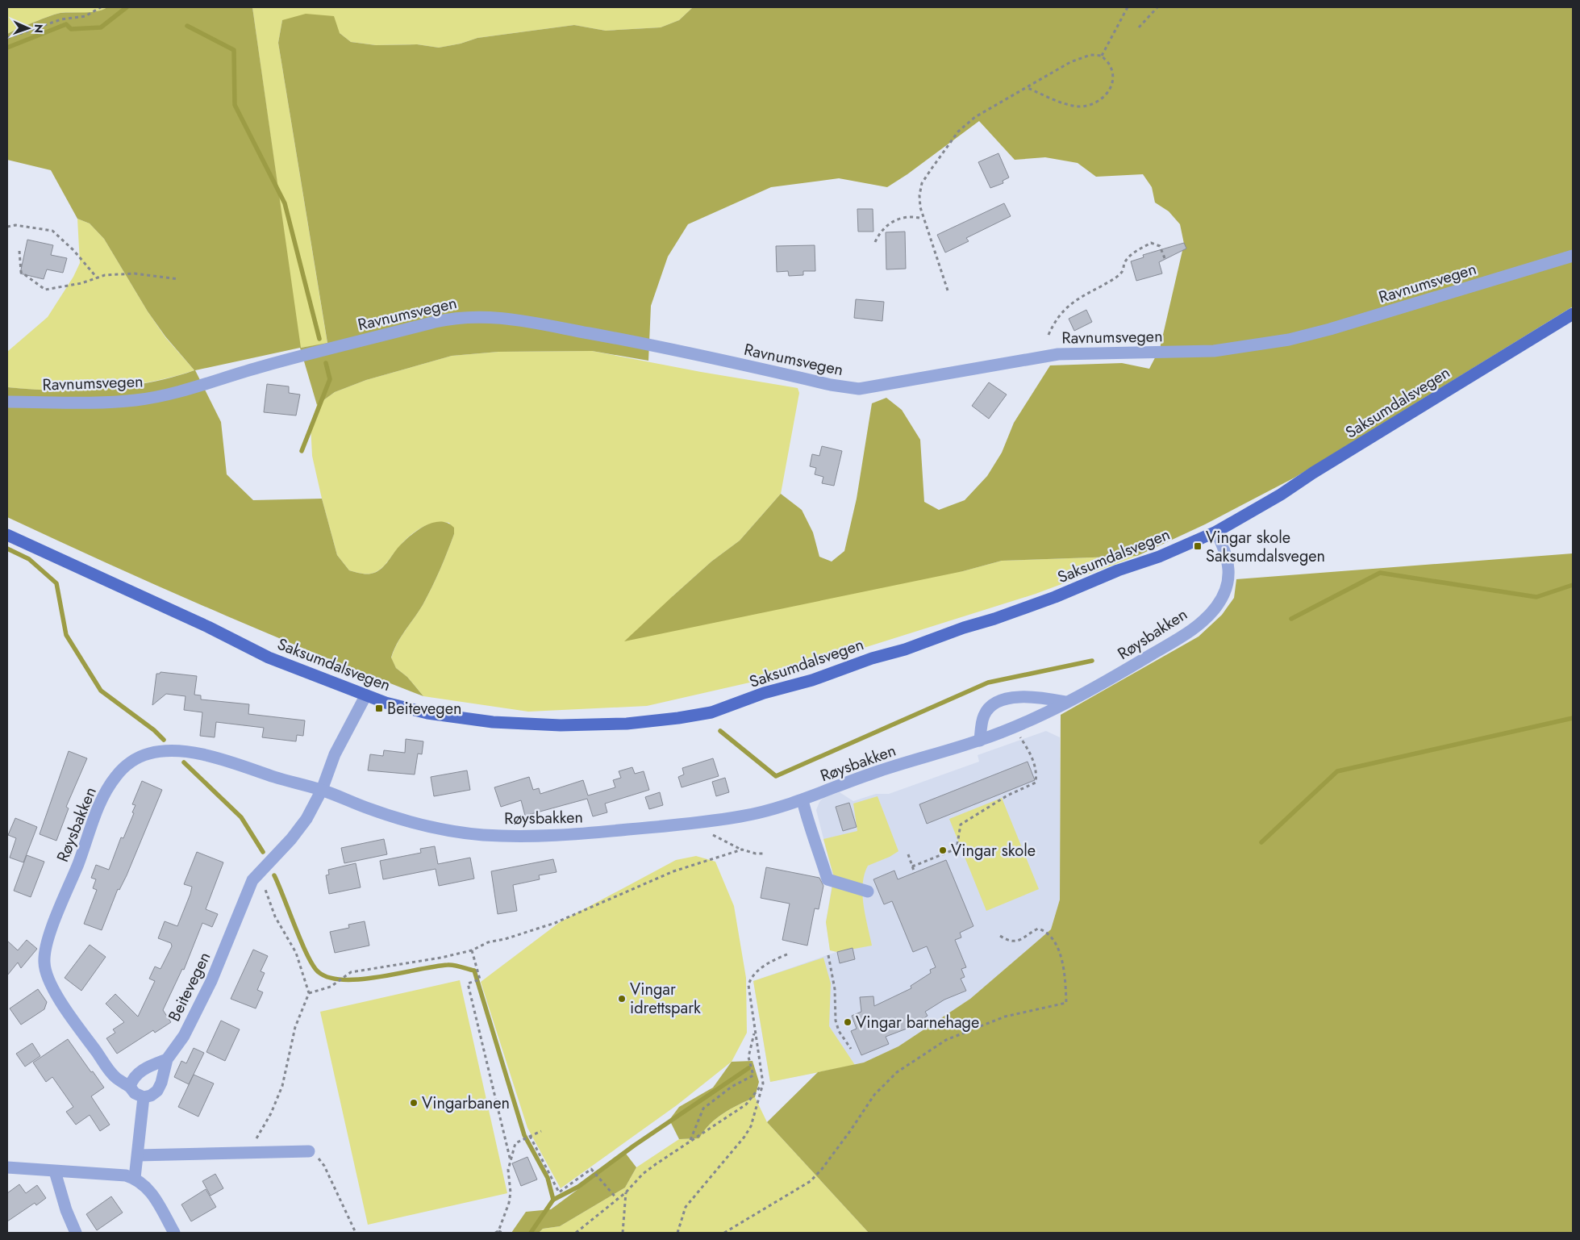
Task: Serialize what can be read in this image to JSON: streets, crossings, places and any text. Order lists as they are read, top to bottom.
{
  "streets": {
    "main road": ["Saksumdalsvegen"],
    "street": ["Ravnumsvegen", "Røysbakken", "Beitevegen"]
  },
  "crossings": [
    ["Saksumdalsvegen", "Røysbakken"],
    ["Saksumdalsvegen", "Beitevegen"],
    ["Røysbakken", "Beitevegen"]
  ],
  "places": {
    "transit": ["Vingar skole Saksumdalsvegen", "Beitevegen"],
    "other": [
      "Vingar skole",
      "Vingar idrettspark",
      "Vingar barnehage",
      "Vingarbanen"
    ]
  },
  "north": "right"
}
